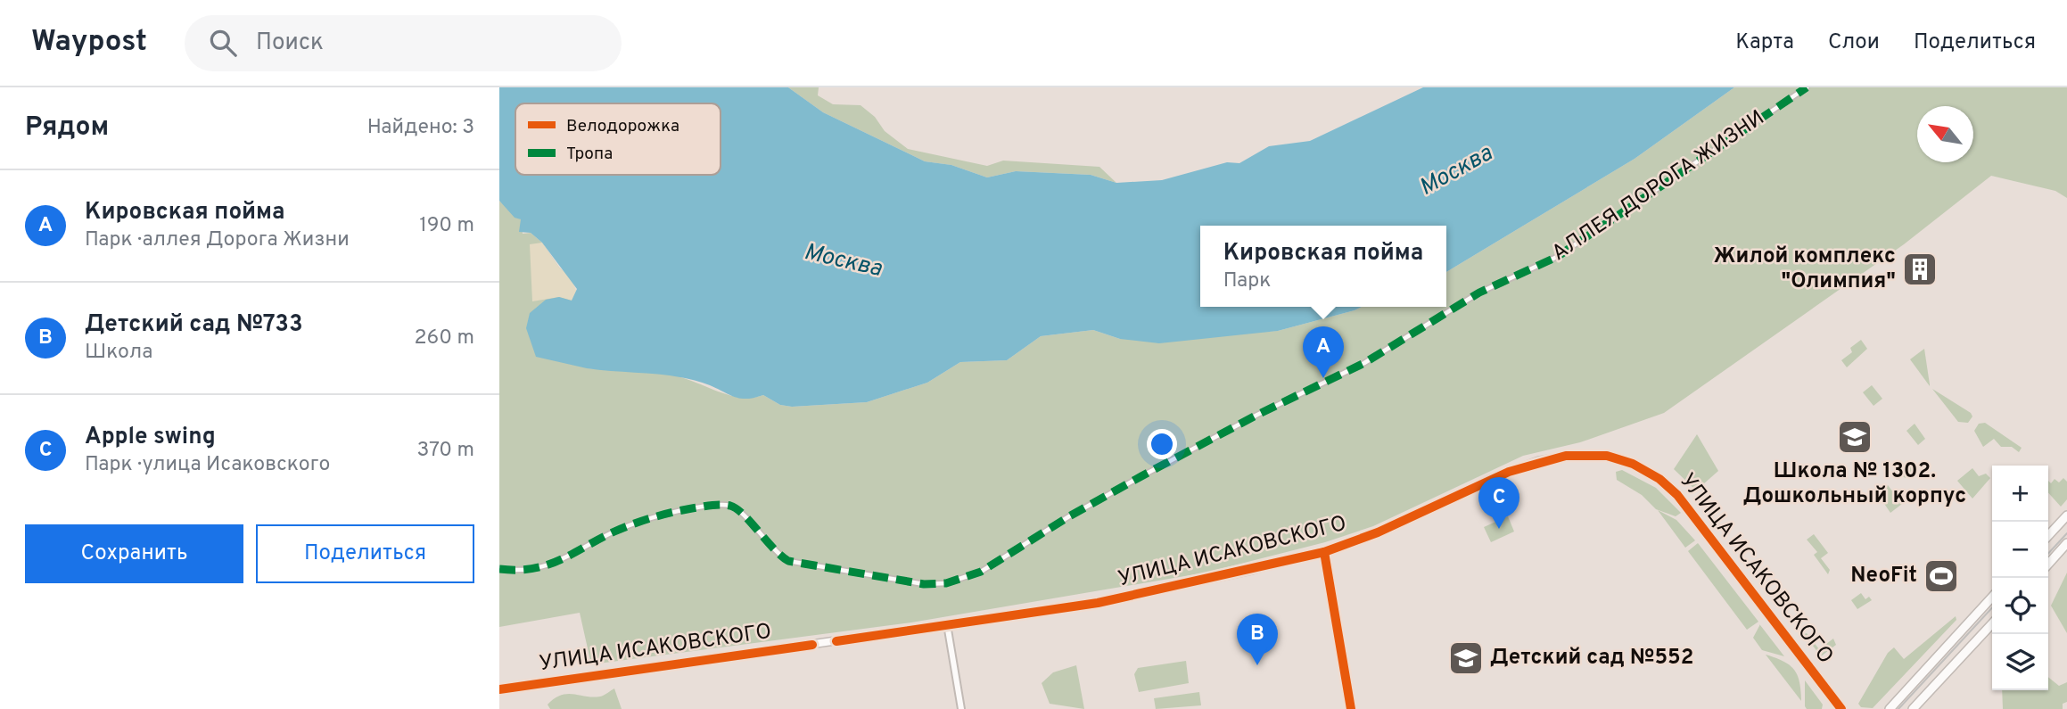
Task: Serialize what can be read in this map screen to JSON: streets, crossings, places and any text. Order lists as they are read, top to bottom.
{
  "streets": {
    "street": ["АЛЛЕЯ ДОРОГА ЖИЗНИ", "УЛИЦА ИСАКОВСКОГО"]
  },
  "water": ["Москва"],
  "places": {
    "building": ["Жилой комплекс \"Олимпия\""],
    "school or university": ["Школа № 1302. Дошкольный корпус", "Детский сад №552"],
    "sports": ["NeoFit"]
  },
  "legend": ["Велодорожка", "Тропа"],
  "north": "top left",
  "page": {
    "header": "Waypost",
    "search": "Поиск",
    "nav": ["Карта", "Слои", "Поделиться"],
    "heading": ["Рядом", "Найдено: 3"],
    "list": [
      {
        "mark": "A",
        "name": "Кировская пойма",
        "note": "Парк · аллея Дорога Жизни",
        "value": "190 m"
      },
      {
        "mark": "B",
        "name": "Детский сад №733",
        "note": "Школа",
        "value": "260 m"
      },
      {
        "mark": "C",
        "name": "Apple swing",
        "note": "Парк · улица Исаковского",
        "value": "370 m"
      }
    ],
    "popup": ["Кировская пойма", "Парк"],
    "pins": ["A", "C", "B"],
    "map_buttons": ["+", "−"],
    "buttons": ["Сохранить", "Поделиться"]
  }
}
